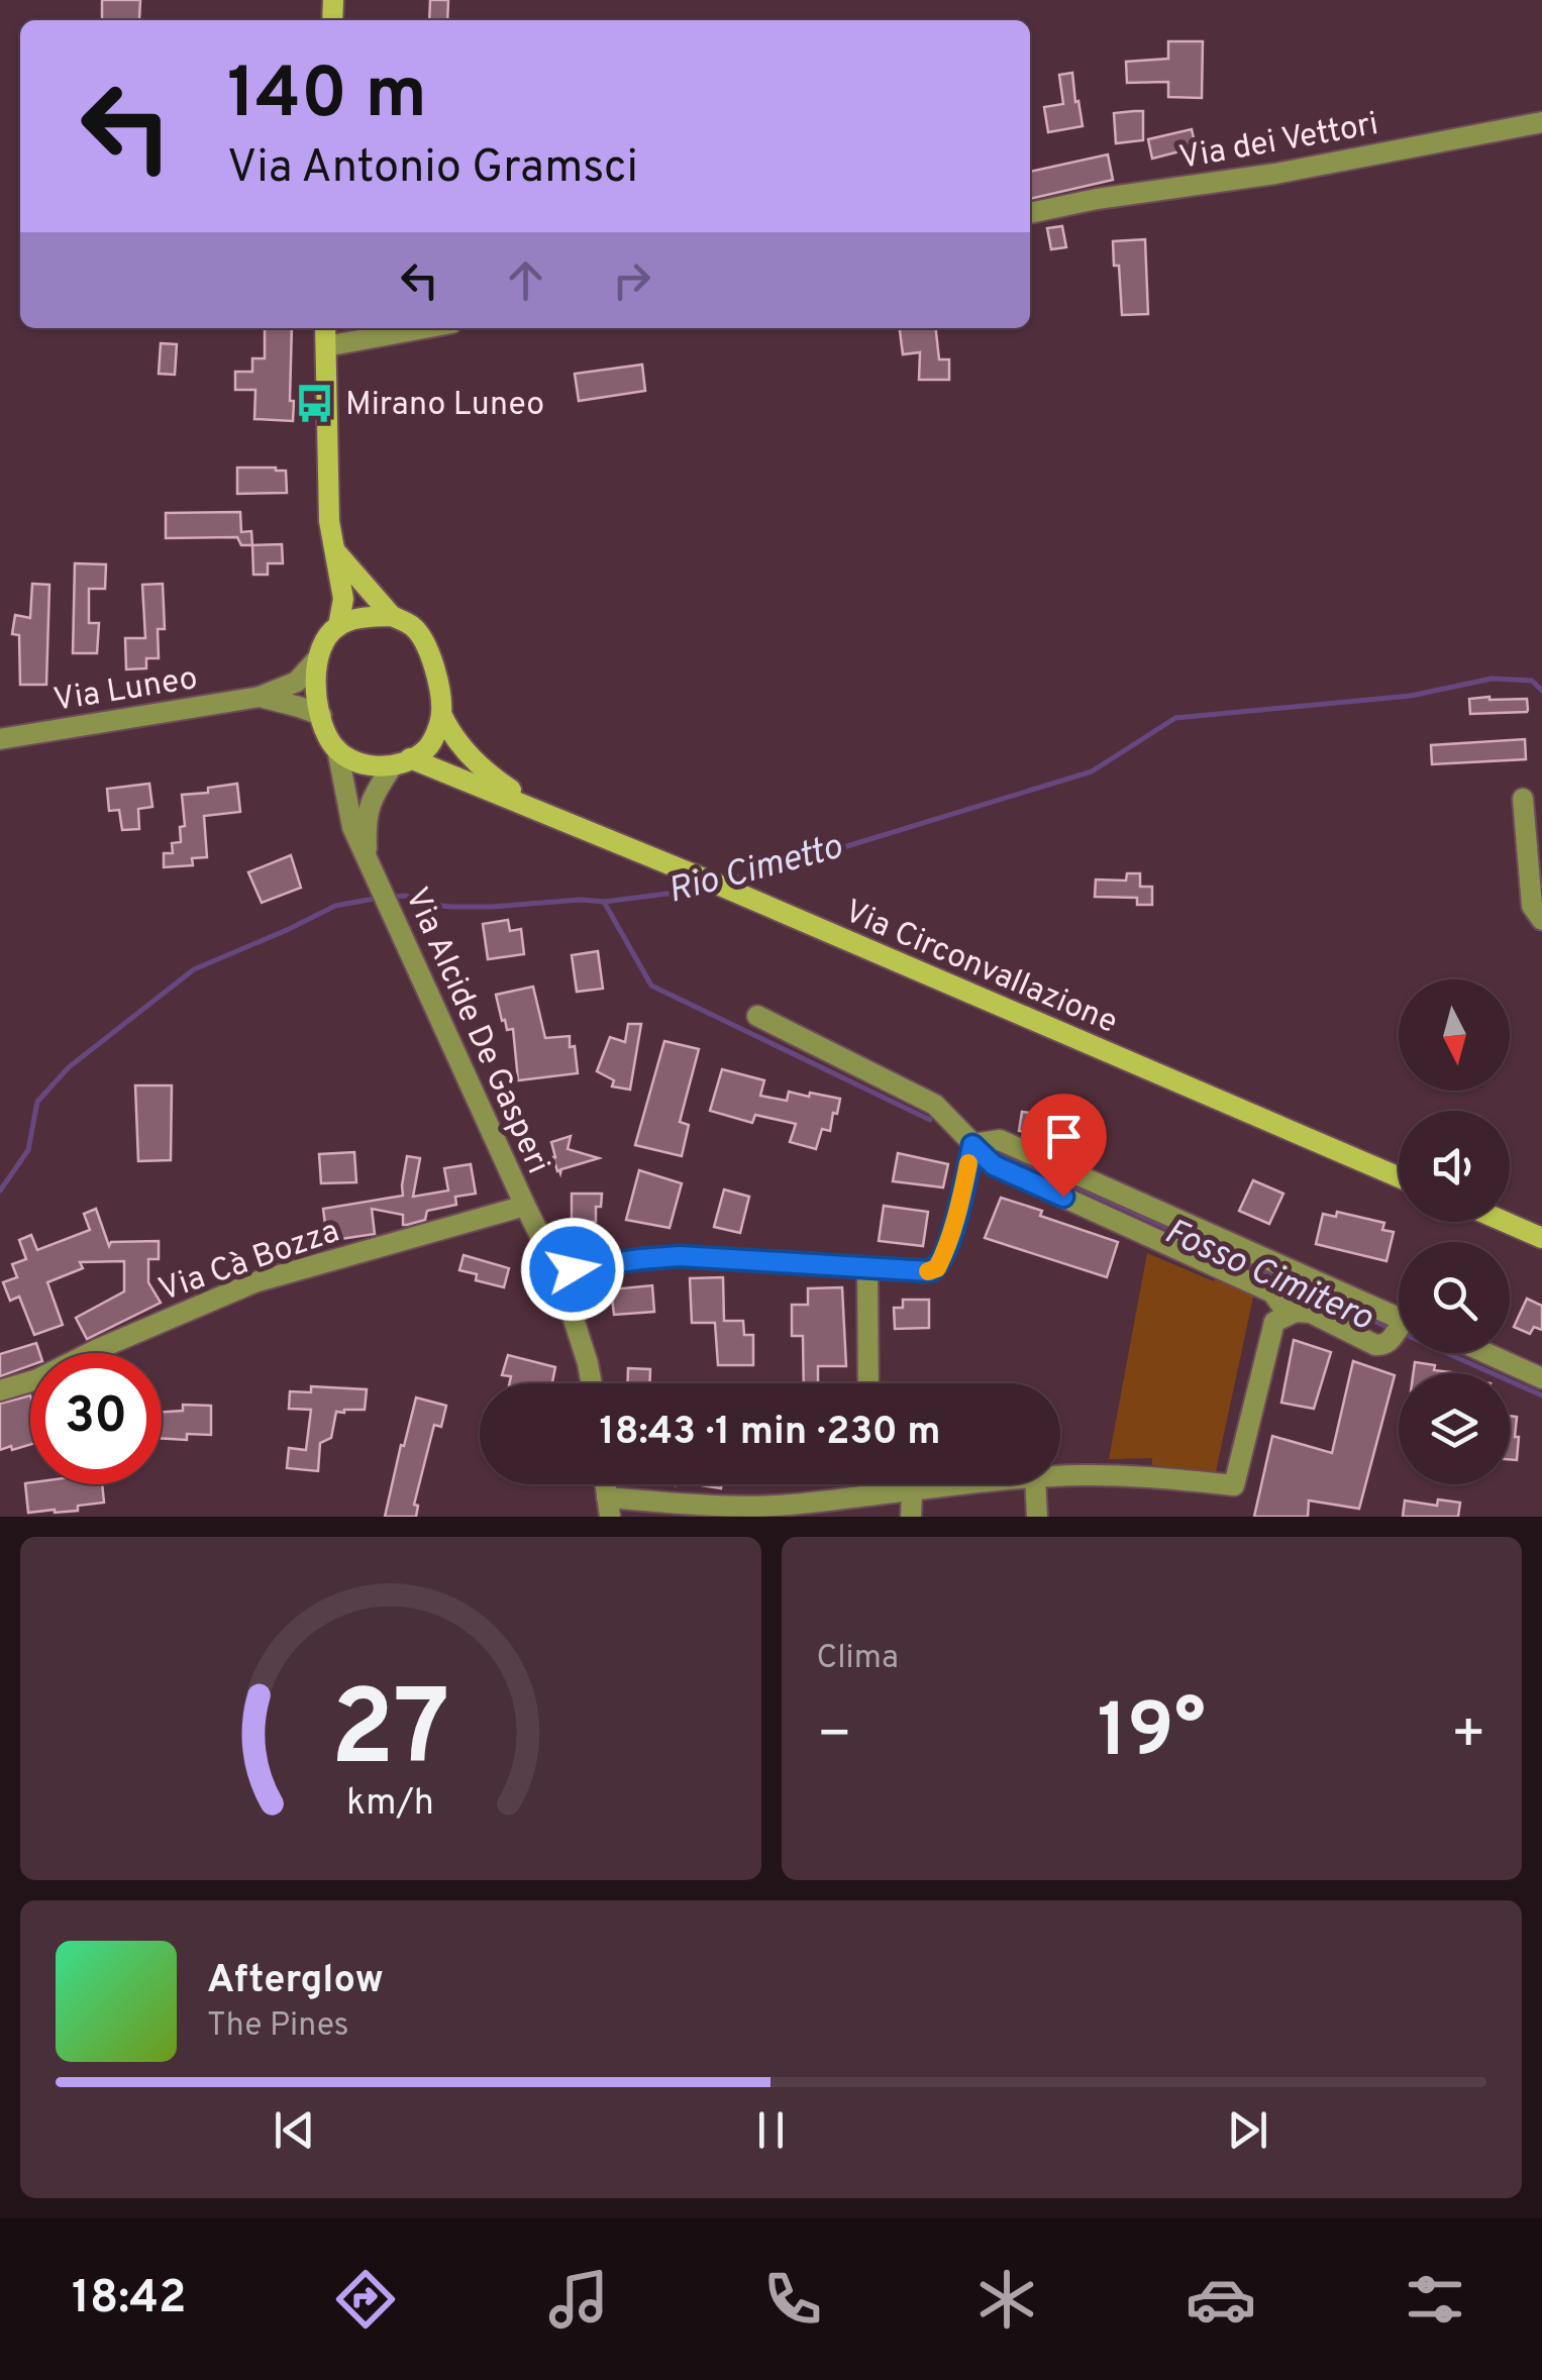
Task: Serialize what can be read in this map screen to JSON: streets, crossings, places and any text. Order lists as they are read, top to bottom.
{
  "streets": {
    "main road": ["Via Circonvallazione"],
    "street": [
      "Via dei Vettori",
      "Via Luneo",
      "Via Alcide De Gasperi",
      "Via Cà Bozza"
    ]
  },
  "crossings": [
    ["Via Circonvallazione", "Via Alcide De Gasperi"],
    ["Via Alcide De Gasperi", "Via Cà Bozza"]
  ],
  "water": ["Rio Cimetto", "Fosso Cimitero"],
  "places": {
    "bus stop": ["Mirano Luneo"]
  },
  "north": "bottom",
  "page": {
    "turn": ["140 m", "Via Antonio Gramsci"],
    "limit": "30",
    "trip": "18:43 · 1 min · 230 m",
    "tile": "Clima",
    "heat": ["−", "19°", "+"],
    "song": ["Afterglow", "The Pines"],
    "tabs": "18:42",
    "gauge": ["27", "km/h"]
  }
}
